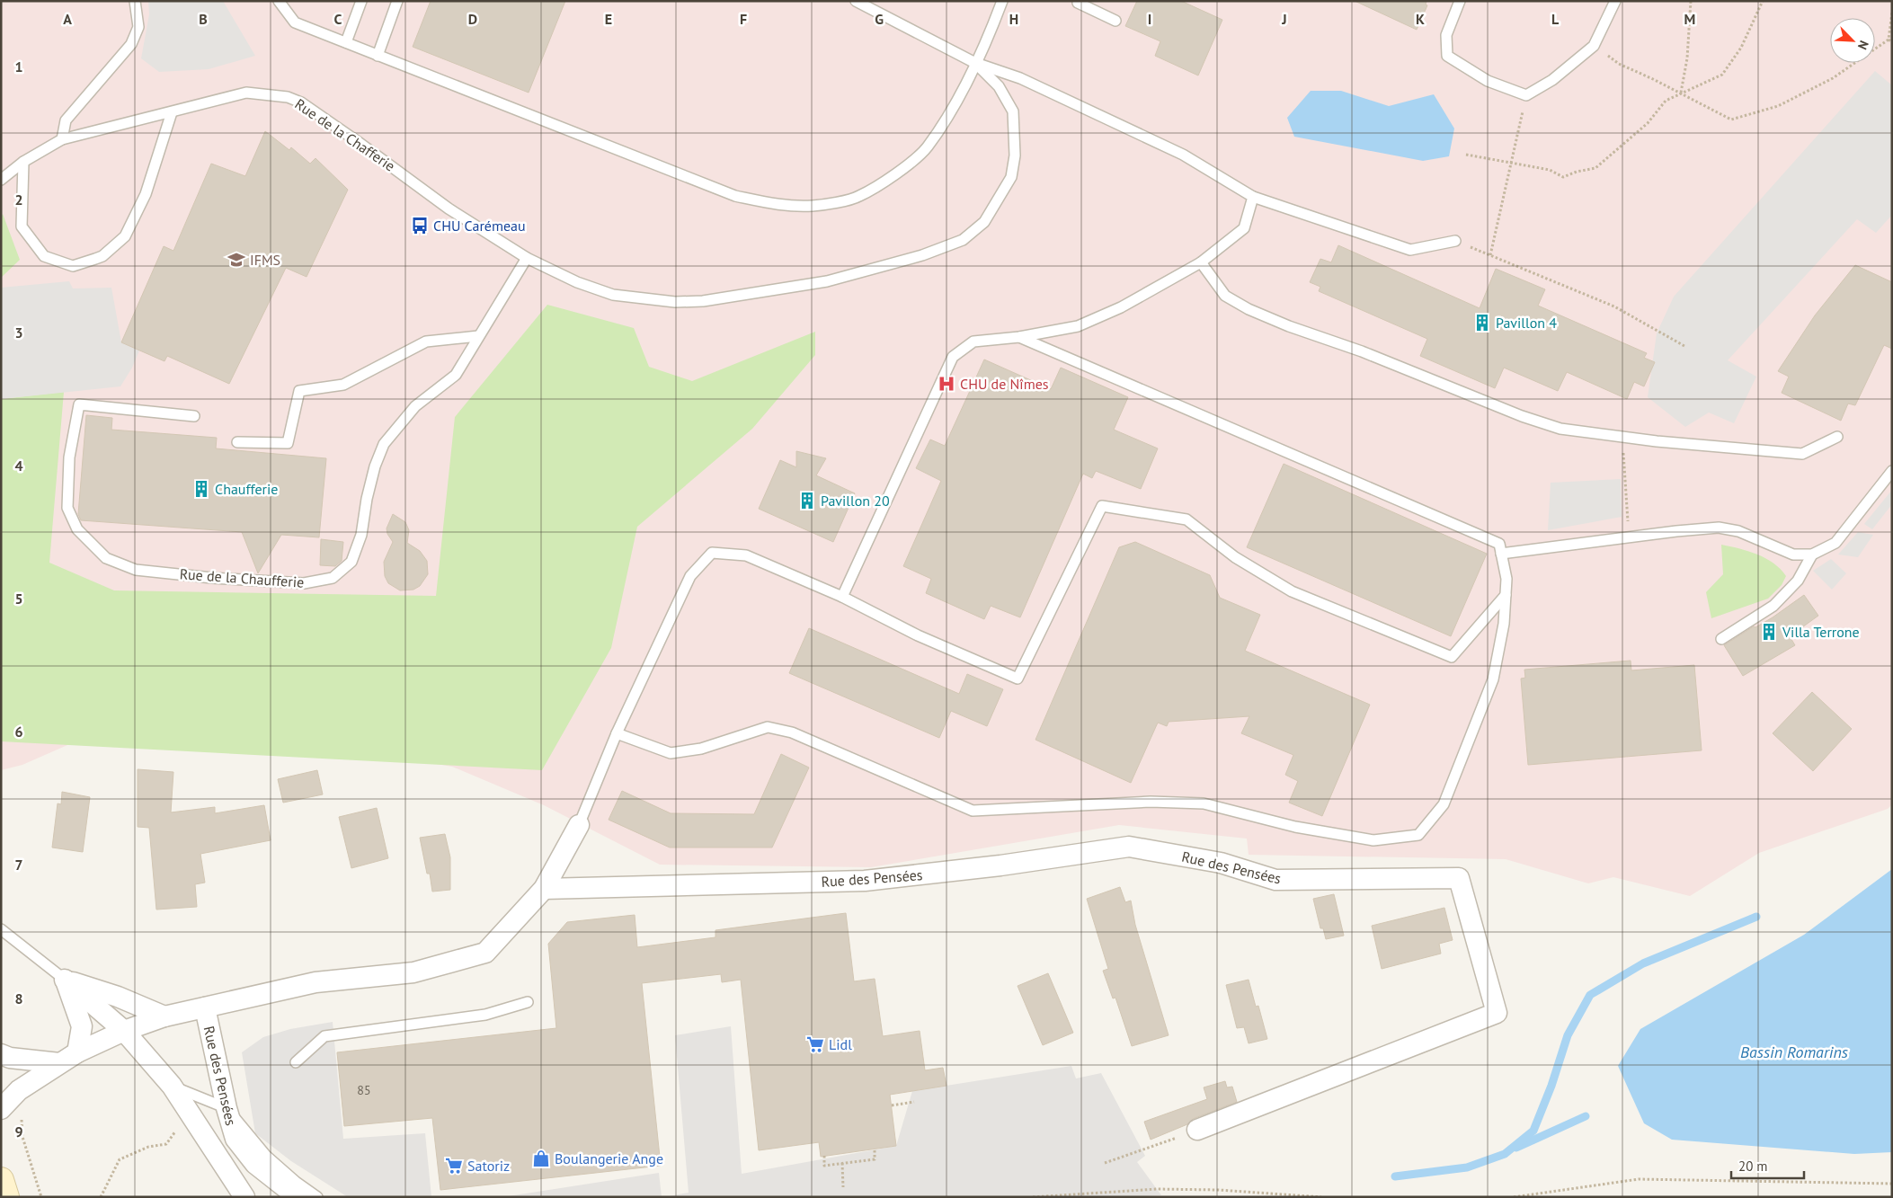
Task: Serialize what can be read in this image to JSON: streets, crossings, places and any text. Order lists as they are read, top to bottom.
{
  "streets": {
    "street": ["Rue des Pensées"],
    "lane": ["Rue de la Chafferie", "Rue de la Chaufferie"]
  },
  "crossings": [
    ["Rue de la Chafferie", "Rue de la Chaufferie"]
  ],
  "water": ["Bassin Romarins"],
  "places": {
    "bus stop": ["CHU Carémeau"],
    "school or university": ["IFMS"],
    "building": [
      "Pavillon 4",
      "Chaufferie",
      "Pavillon 20",
      "Villa Terrone"
    ],
    "hospital": ["CHU de Nîmes"],
    "supermarket": ["Lidl", "Satoriz"],
    "shop": ["Boulangerie Ange"]
  },
  "house_numbers": ["85"],
  "scale_bar": "20 m",
  "north": "bottom right",
  "grid": {
    "columns": [
      "A",
      "B",
      "C",
      "D",
      "E",
      "F",
      "G",
      "H",
      "I",
      "J",
      "K",
      "L",
      "M"
    ],
    "rows": [
      "1",
      "2",
      "3",
      "4",
      "5",
      "6",
      "7",
      "8",
      "9"
    ]
  }
}
